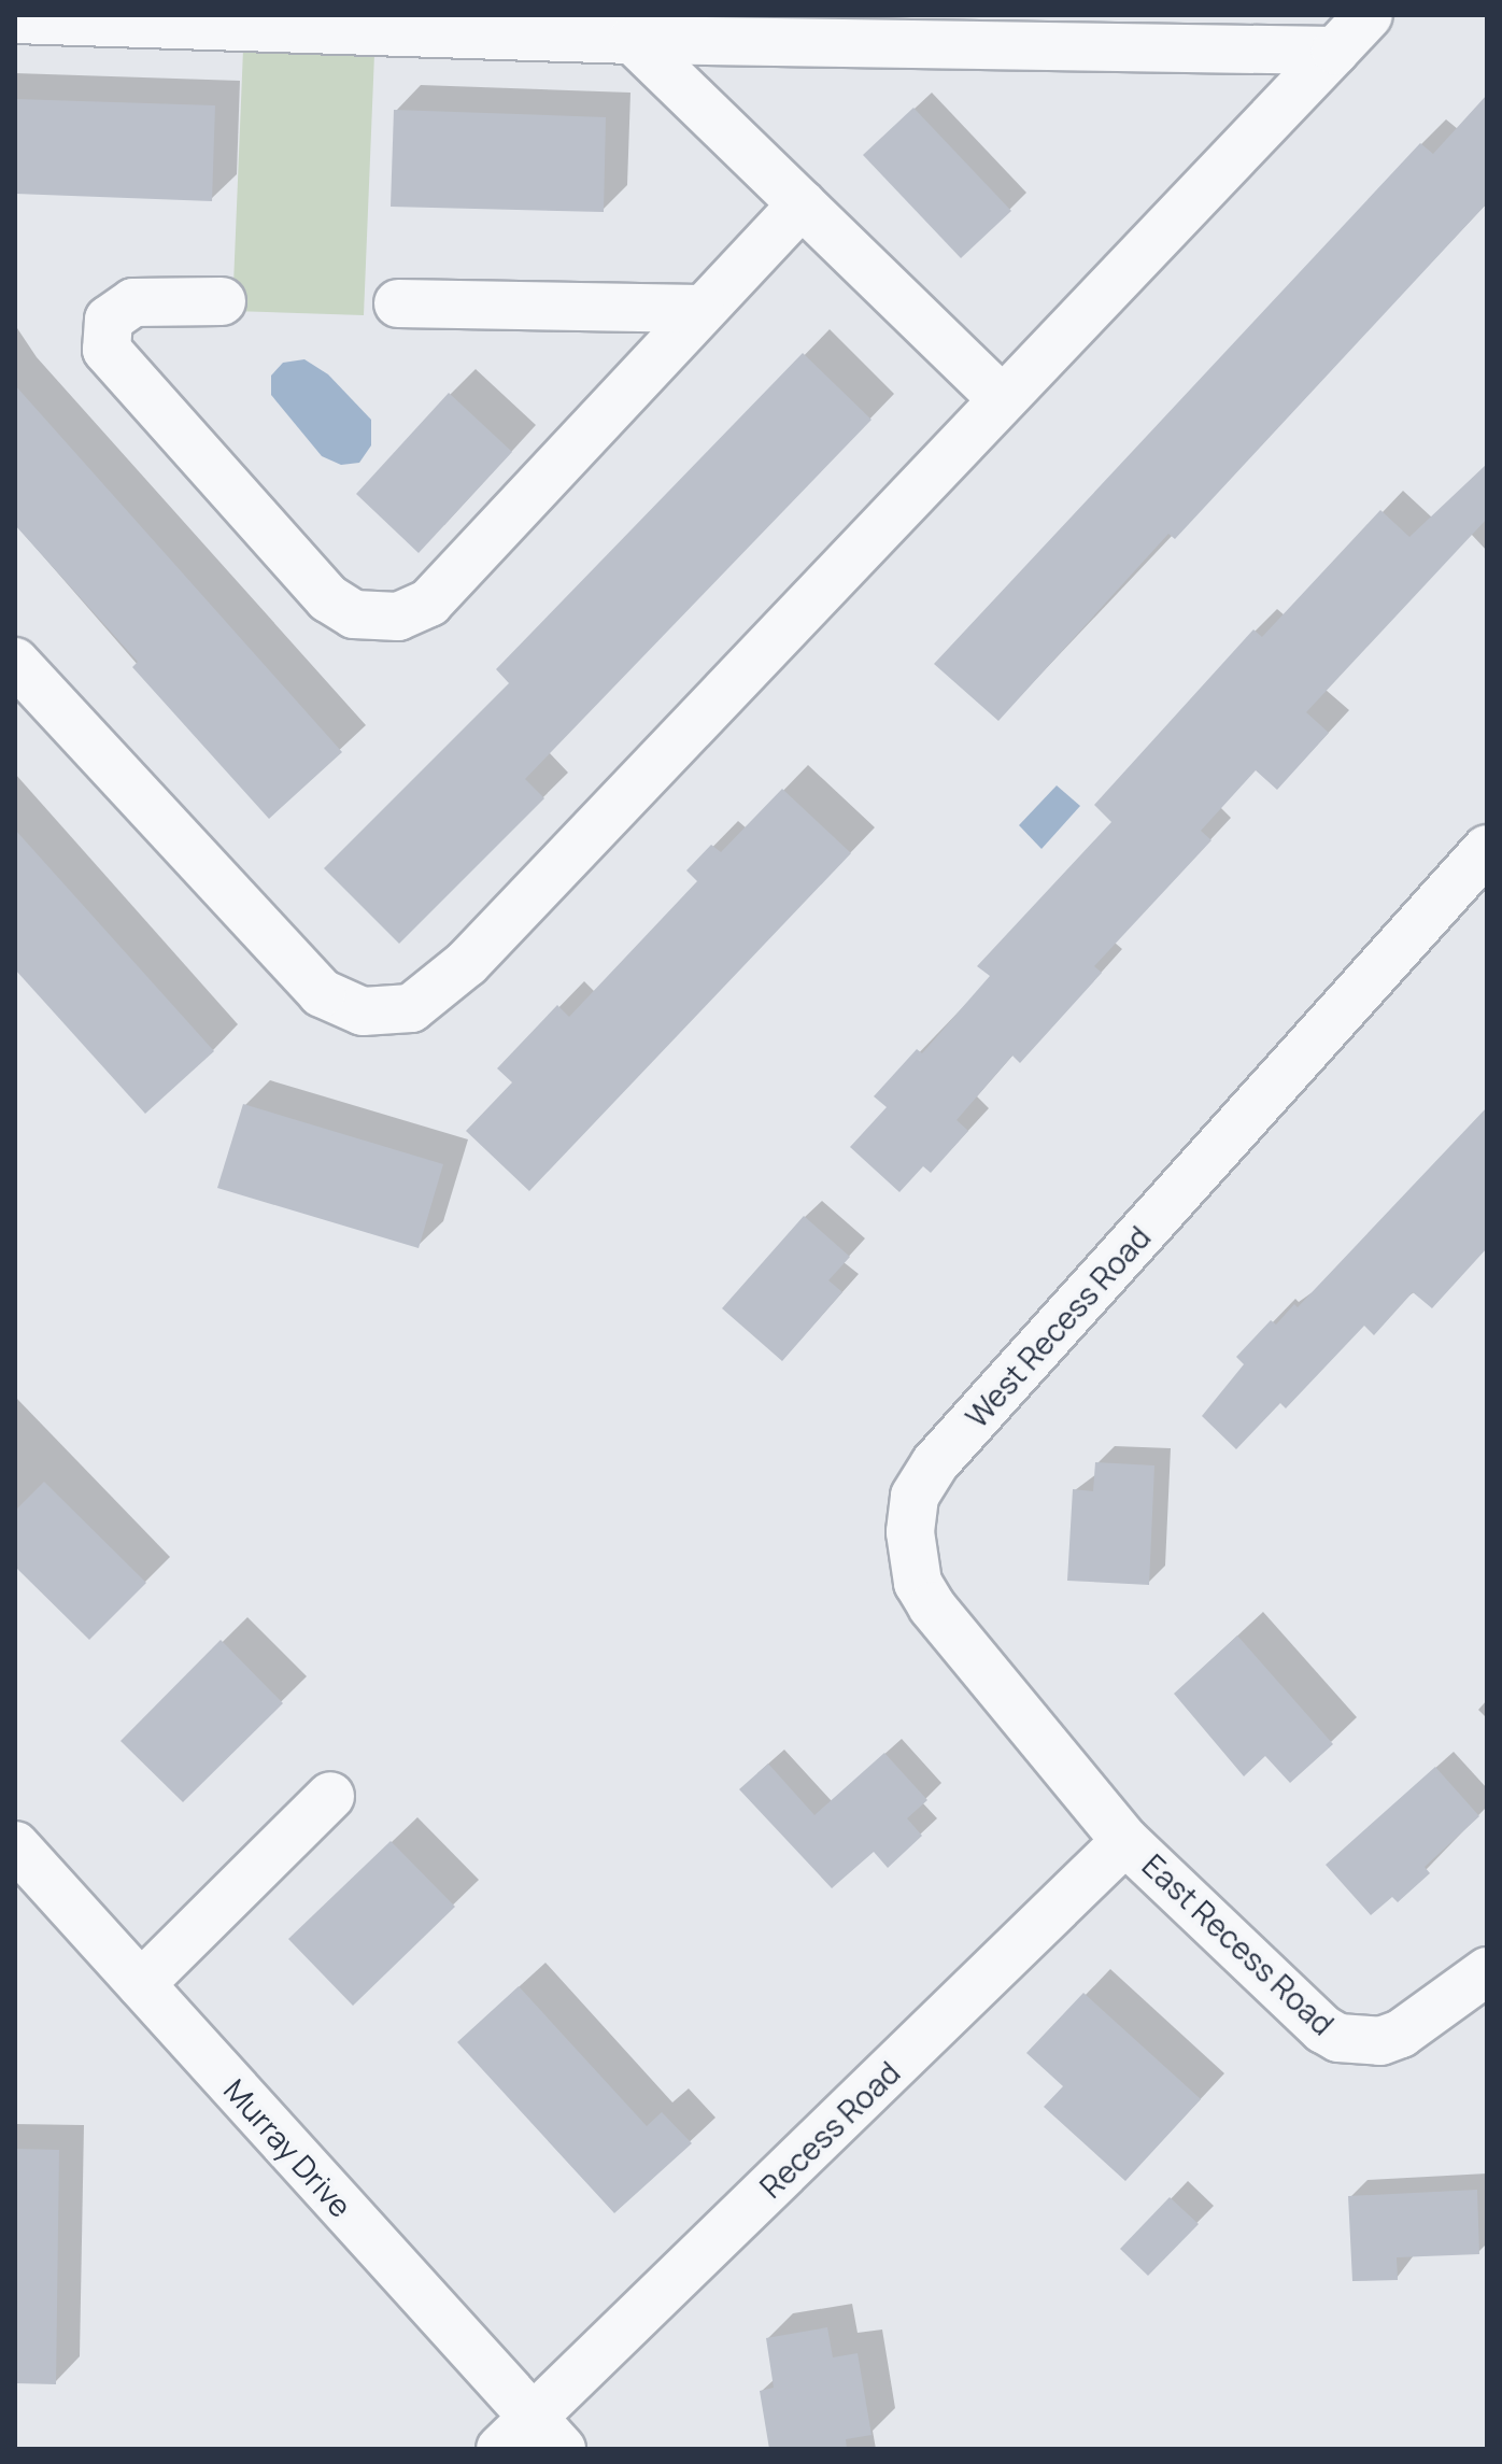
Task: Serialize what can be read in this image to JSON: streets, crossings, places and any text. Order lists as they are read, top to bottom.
{
  "streets": {
    "street": [
      "West Recess Road",
      "East Recess Road",
      "Recess Road",
      "Murray Drive"
    ]
  },
  "crossings": [
    ["West Recess Road", "East Recess Road"],
    ["West Recess Road", "Recess Road"],
    ["East Recess Road", "Recess Road"],
    ["Recess Road", "Murray Drive"]
  ]
}
